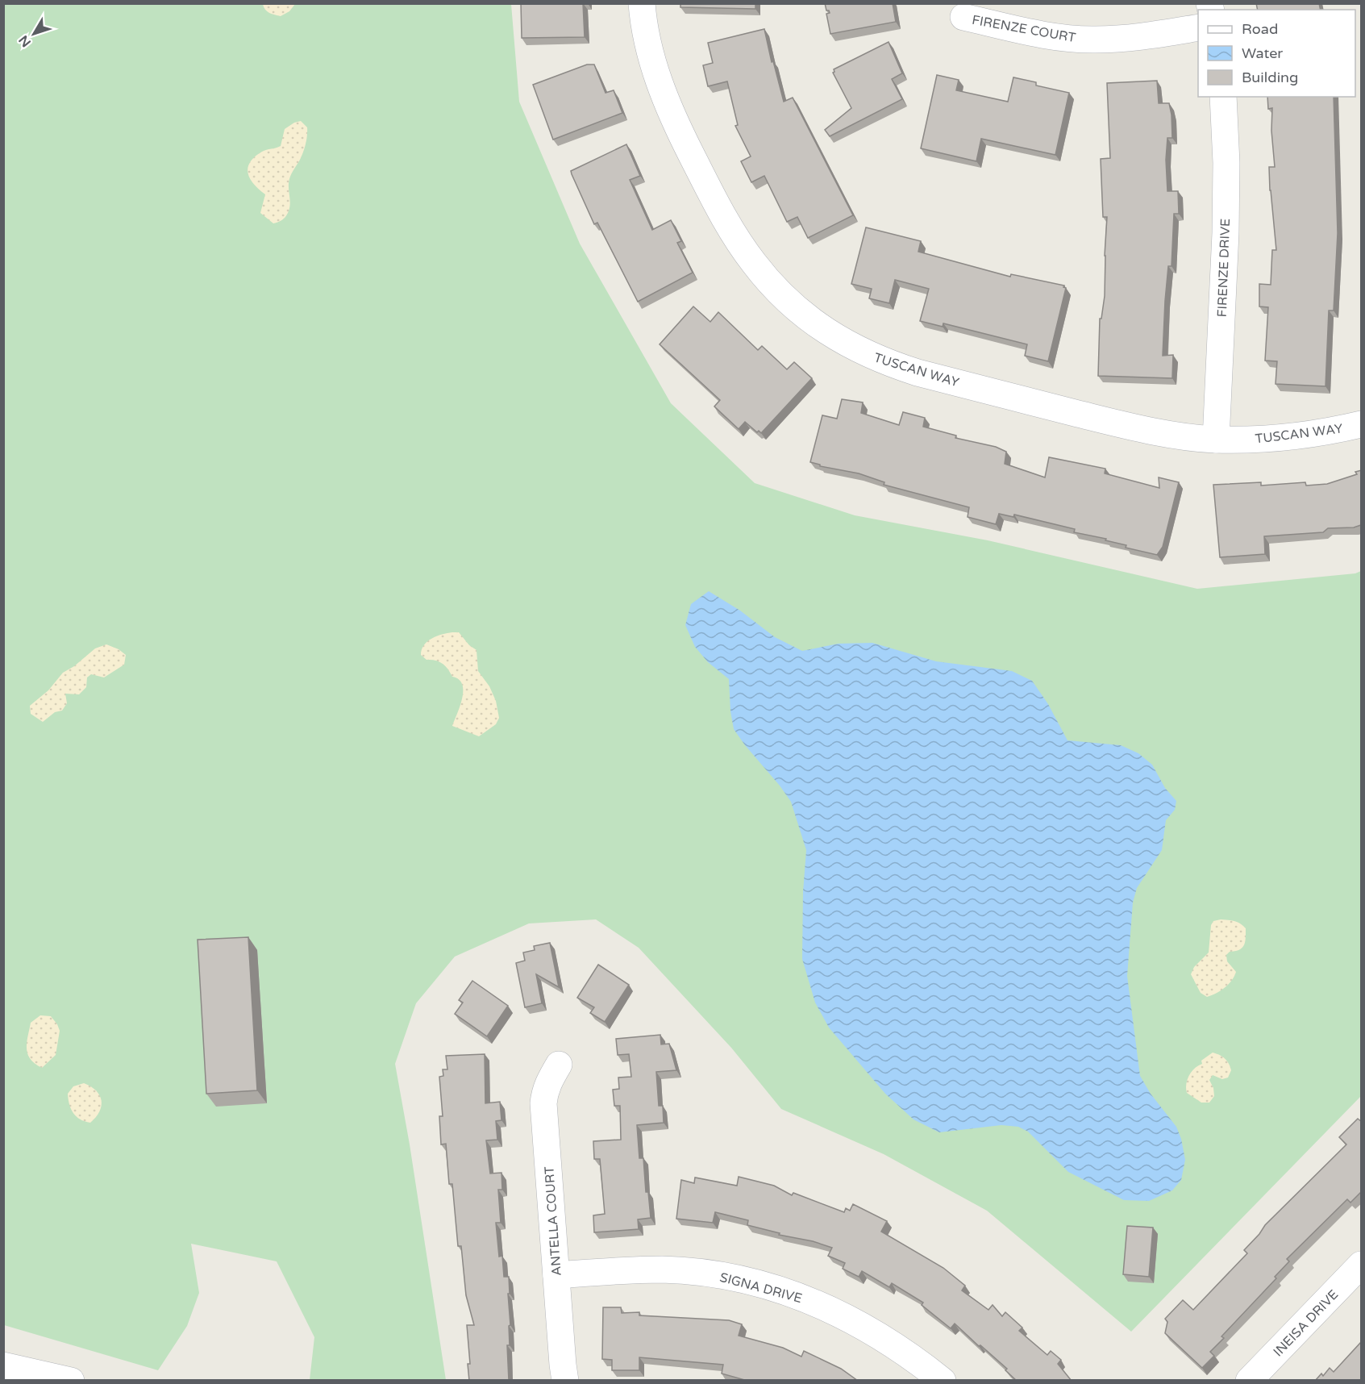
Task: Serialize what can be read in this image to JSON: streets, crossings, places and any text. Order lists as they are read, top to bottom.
{
  "streets": {
    "street": [
      "FIRENZE COURT",
      "FIRENZE DRIVE",
      "TUSCAN WAY",
      "ANTELLA COURT",
      "SIGNA DRIVE",
      "INEISA DRIVE"
    ]
  },
  "crossings": [
    ["FIRENZE DRIVE", "TUSCAN WAY"],
    ["ANTELLA COURT", "SIGNA DRIVE"]
  ],
  "legend": ["Road", "Water", "Building"],
  "north": "bottom left"
}
